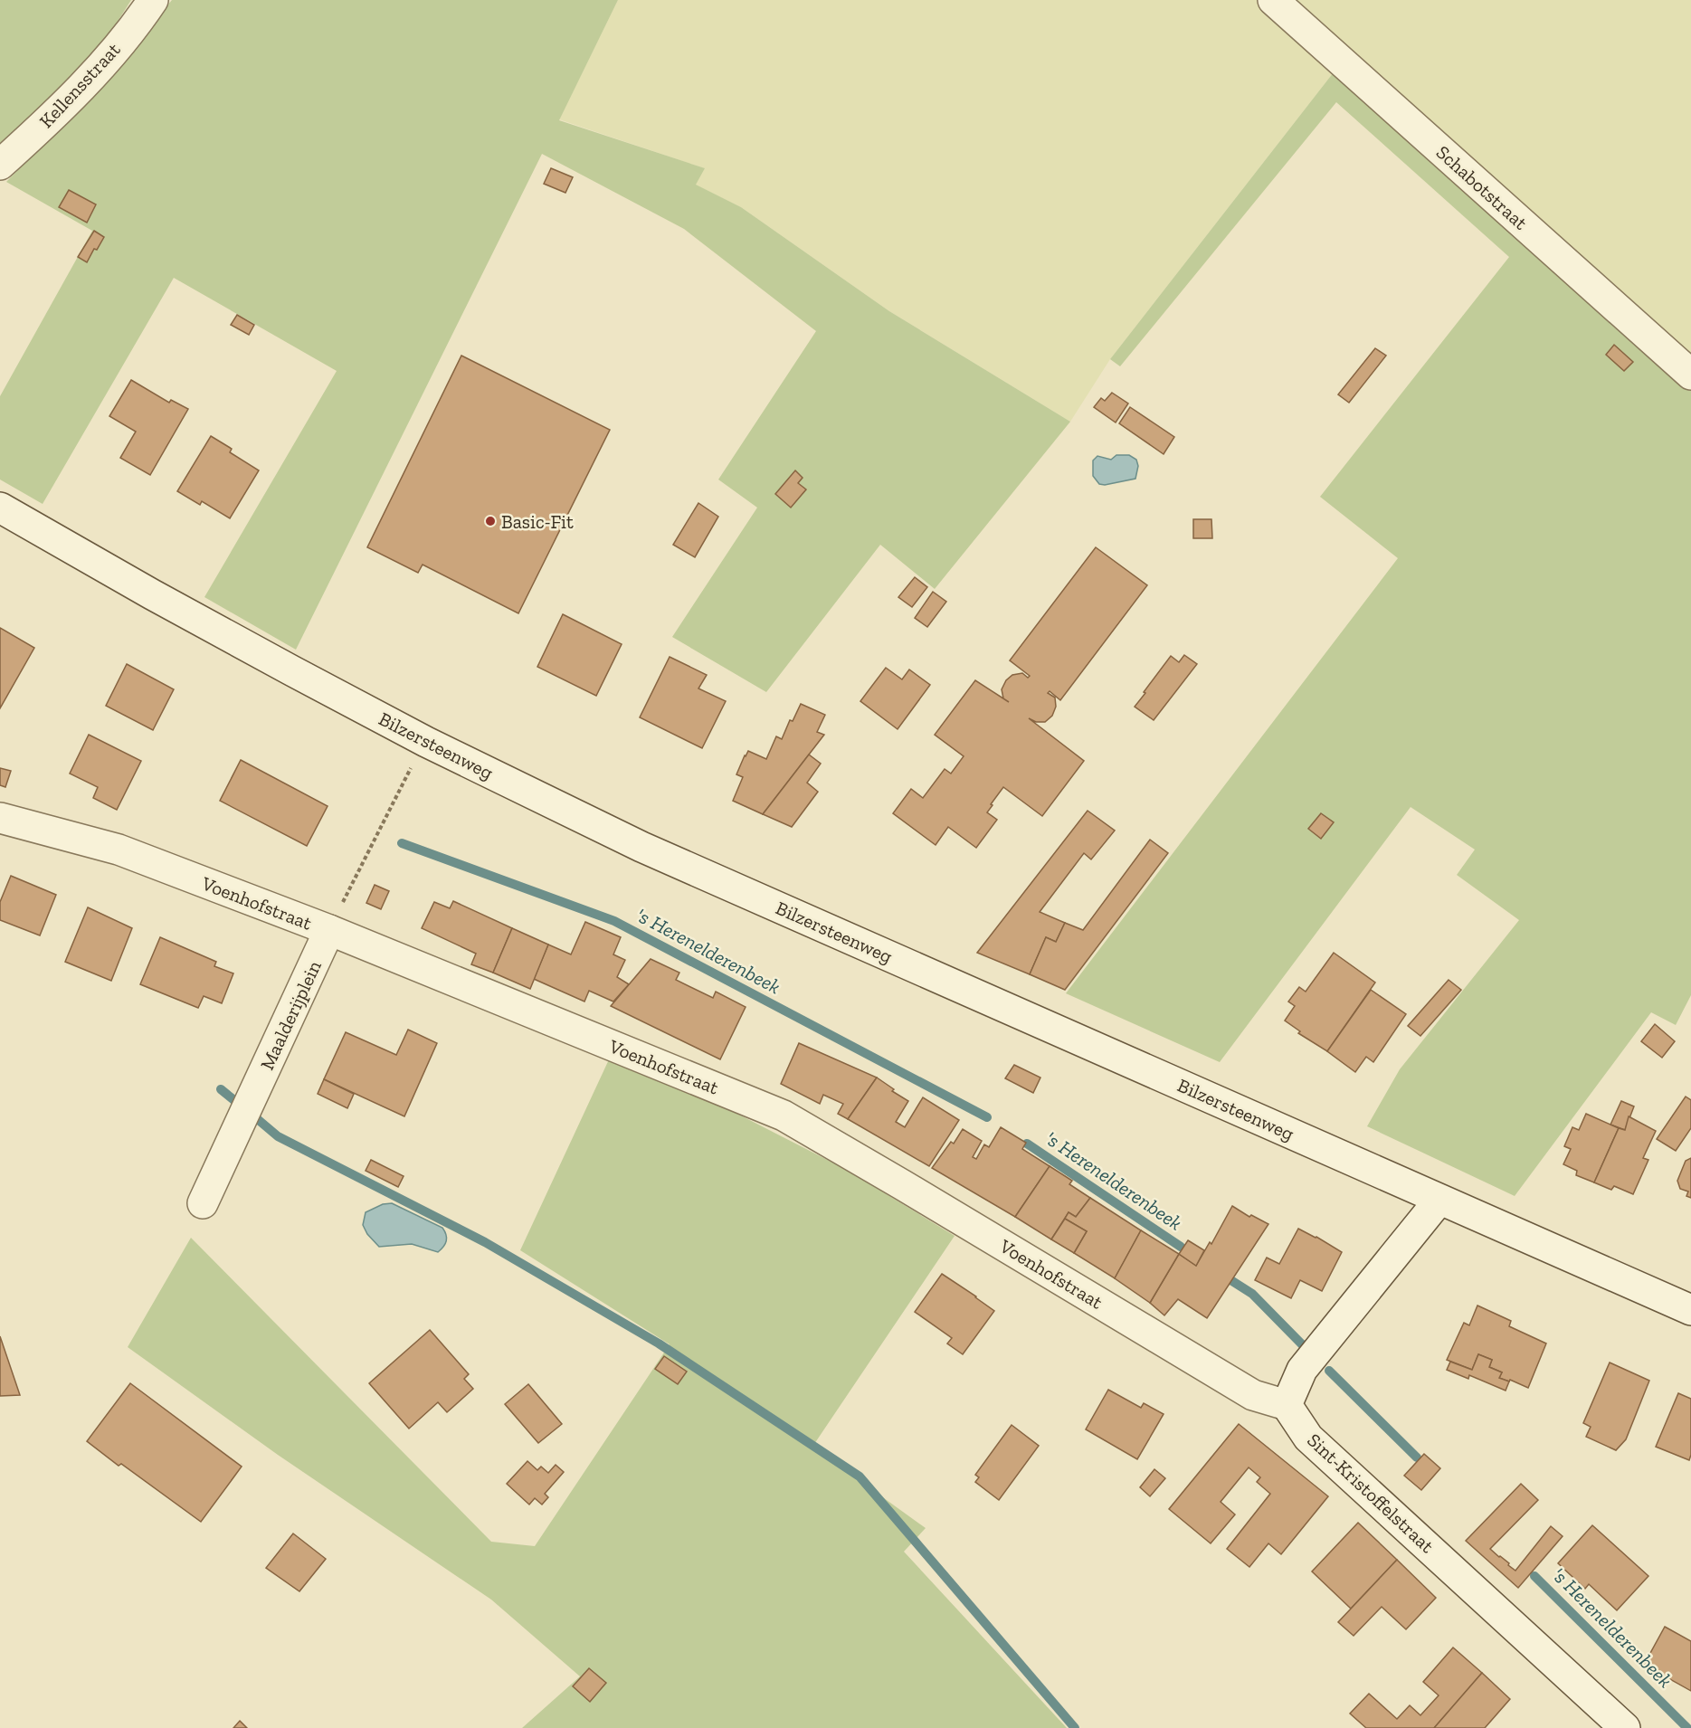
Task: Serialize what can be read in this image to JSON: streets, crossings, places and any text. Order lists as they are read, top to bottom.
{
  "streets": {
    "street": [
      "Kellensstraat",
      "Schabotstraat",
      "Bilzersteenweg",
      "Voenhofstraat",
      "Maalderijplein",
      "Sint-Kristoffelstraat"
    ]
  },
  "crossings": [
    ["Voenhofstraat", "Maalderijplein"],
    ["Voenhofstraat", "Sint-Kristoffelstraat"]
  ],
  "water": ["'s Herenelderenbeek"],
  "places": ["Basic-Fit"]
}
